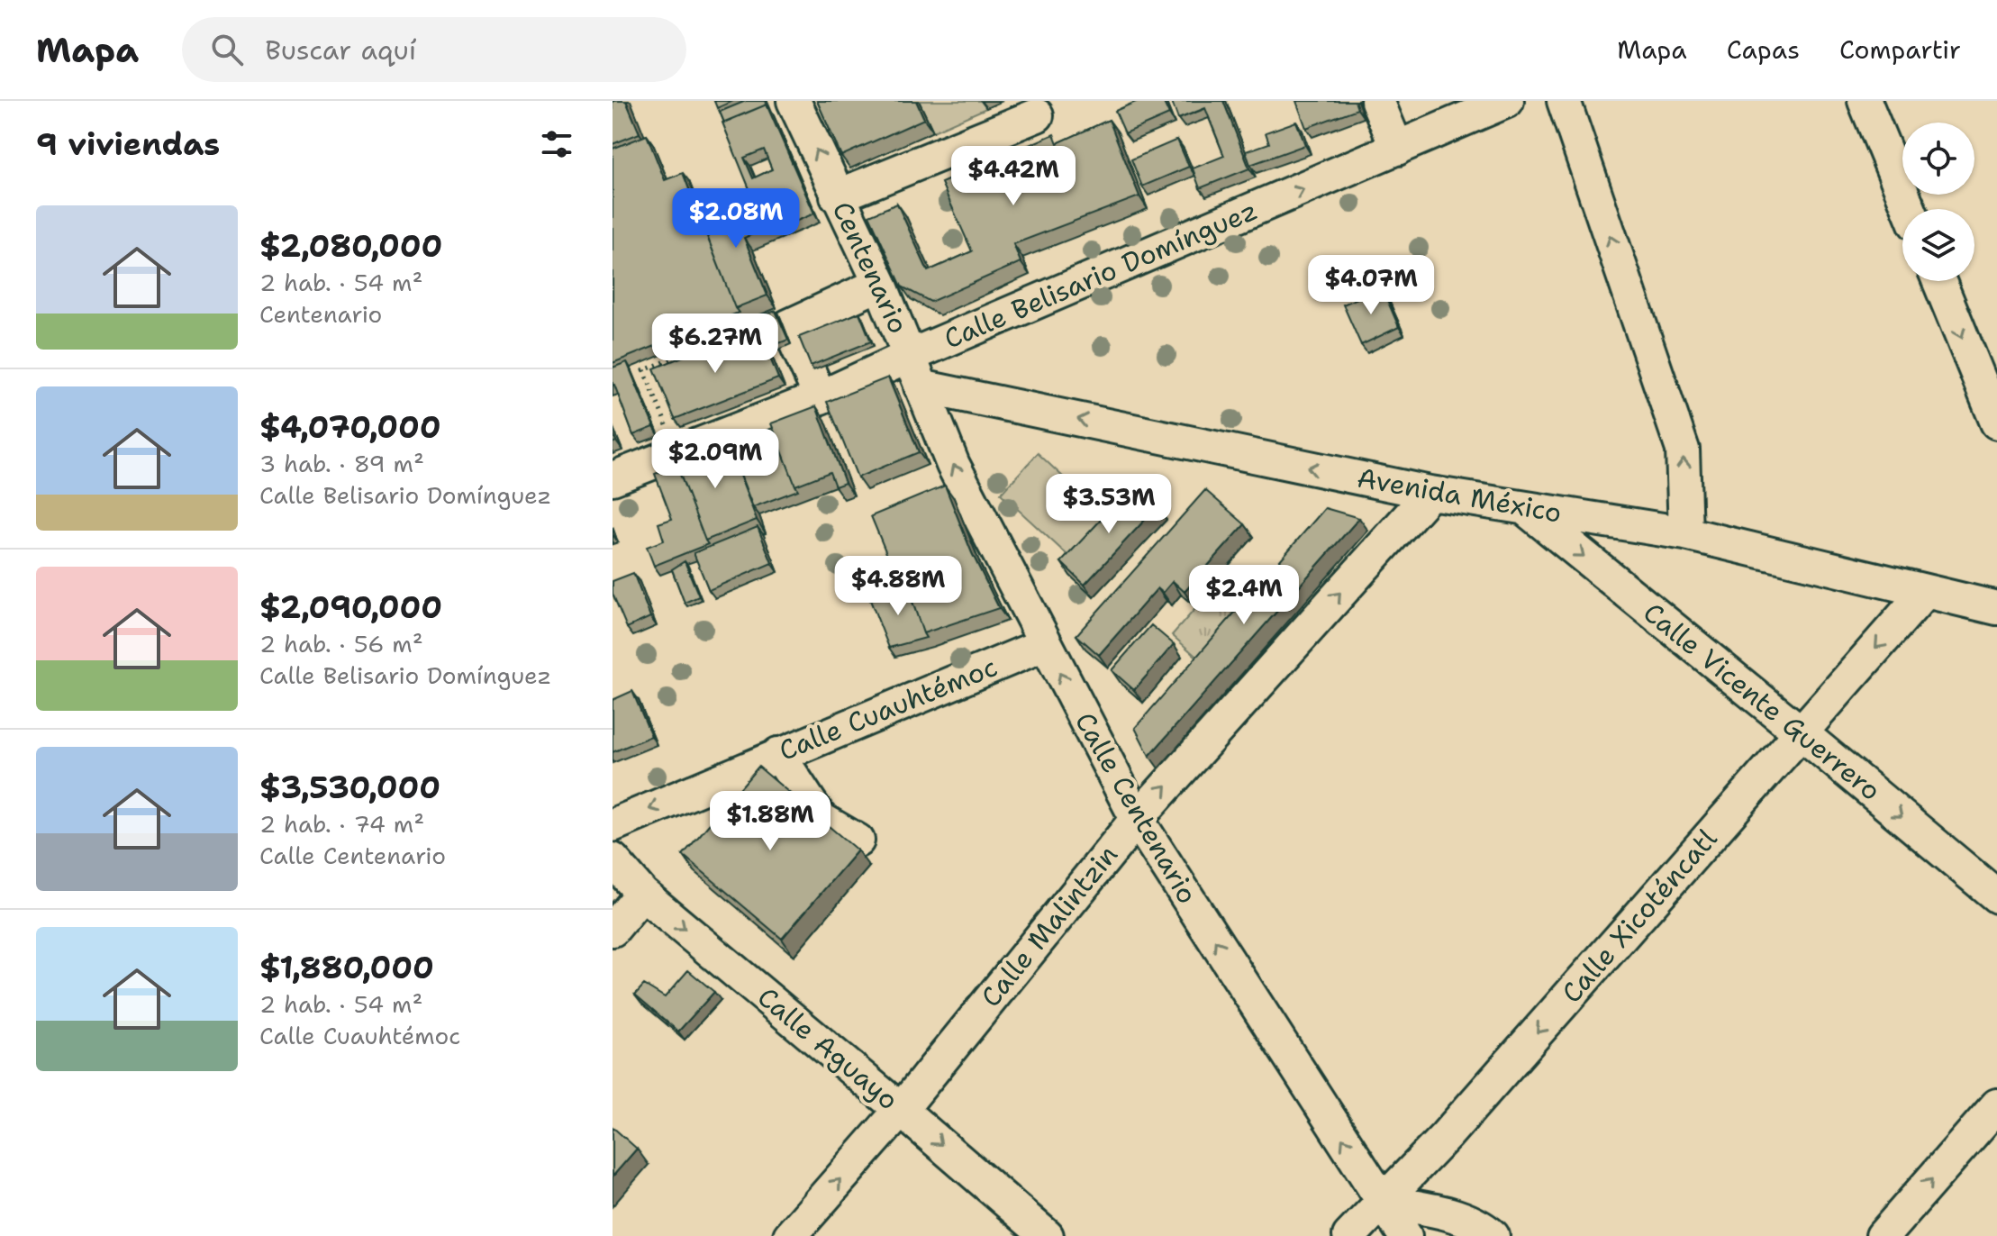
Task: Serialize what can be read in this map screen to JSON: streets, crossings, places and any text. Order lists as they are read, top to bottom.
{
  "streets": {
    "street": [
      "Centenario",
      "Calle Belisario Domínguez",
      "Avenida México",
      "Calle Vicente Guerrero",
      "Calle Cuauhtémoc",
      "Calle Centenario",
      "Calle Xicoténcatl",
      "Calle Malintzin",
      "Calle Aguayo"
    ]
  },
  "crossings": [
    ["Centenario", "Calle Belisario Domínguez"],
    ["Centenario", "Calle Centenario"],
    ["Calle Belisario Domínguez", "Calle Centenario"],
    ["Avenida México", "Calle Vicente Guerrero"],
    ["Avenida México", "Calle Centenario"],
    ["Avenida México", "Calle Xicoténcatl"],
    ["Avenida México", "Calle Malintzin"],
    ["Calle Vicente Guerrero", "Calle Xicoténcatl"],
    ["Calle Cuauhtémoc", "Calle Centenario"],
    ["Calle Centenario", "Calle Xicoténcatl"],
    ["Calle Centenario", "Calle Malintzin"],
    ["Calle Malintzin", "Calle Aguayo"]
  ],
  "one_way": [
    "Centenario",
    "Avenida México",
    "Calle Vicente Guerrero",
    "Calle Cuauhtémoc",
    "Calle Centenario",
    "Calle Xicoténcatl",
    "Calle Malintzin",
    "Calle Aguayo"
  ],
  "page": {
    "header": "Mapa",
    "search": "Buscar aquí",
    "nav": ["Mapa", "Capas", "Compartir"],
    "heading": "9 viviendas",
    "price": [
      "$4.42M",
      "$2.08M",
      "$4.07M",
      "$6.27M",
      "$2.09M",
      "$3.53M",
      "$4.88M",
      "$2.4M",
      "$1.88M"
    ],
    "list": [
      {
        "name": "$2,080,000",
        "note": "2 hab. · 54 m² · Centenario"
      },
      {
        "name": "$4,070,000",
        "note": "3 hab. · 89 m² · Calle Belisario Domínguez"
      },
      {
        "name": "$2,090,000",
        "note": "2 hab. · 56 m² · Calle Belisario Domínguez"
      },
      {
        "name": "$3,530,000",
        "note": "2 hab. · 74 m² · Calle Centenario"
      },
      {
        "name": "$1,880,000",
        "note": "2 hab. · 54 m² · Calle Cuauhtémoc"
      }
    ]
  }
}
